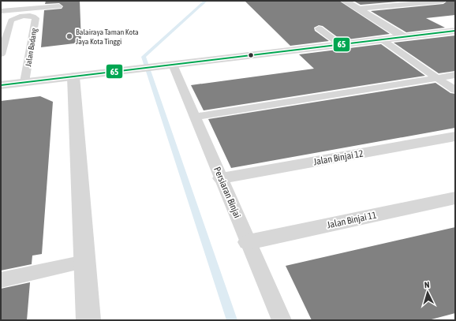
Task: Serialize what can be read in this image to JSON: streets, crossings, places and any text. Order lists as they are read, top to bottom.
{
  "streets": {
    "street": ["Jalan Binjai 12", "Jalan Binjai 11"],
    "lane": ["Jalan Badang", "Persiaran Binjai"]
  },
  "crossings": [
    ["Jalan Binjai 12", "Persiaran Binjai"],
    ["Persiaran Binjai", "Jalan Binjai 11"]
  ],
  "places": ["Balairaya Taman Kota Jaya Kota Tinggi"],
  "lines": ["transit line 65"],
  "north": "top"
}
